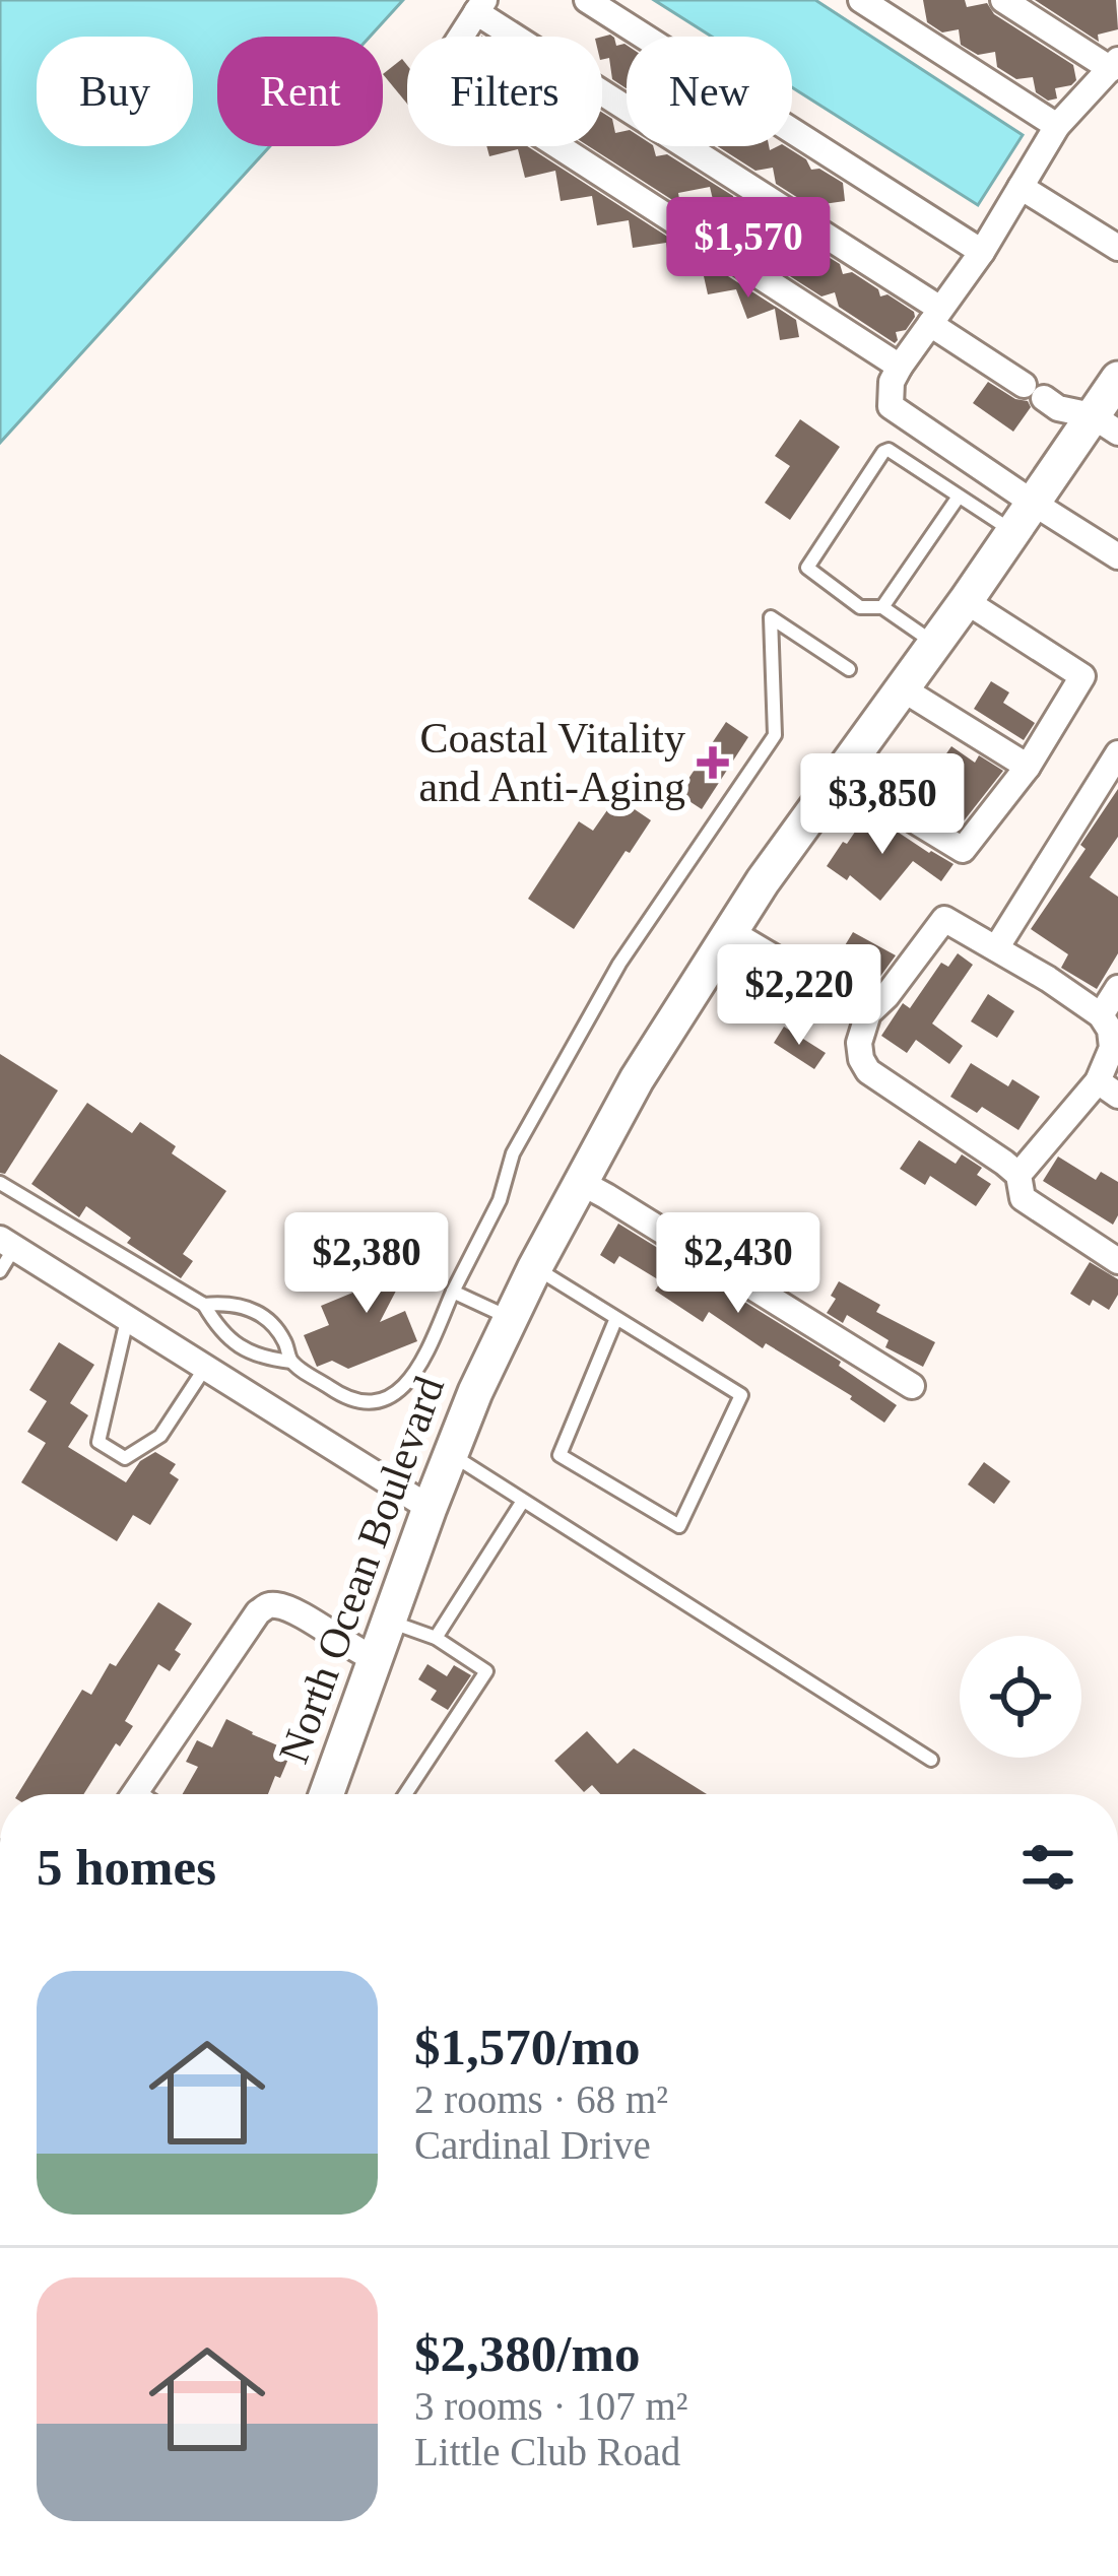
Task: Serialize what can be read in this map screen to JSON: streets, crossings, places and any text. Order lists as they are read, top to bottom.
{
  "streets": {
    "main road": ["North Ocean Boulevard"]
  },
  "places": {
    "health": ["Coastal Vitality and Anti-Aging"]
  },
  "page": {
    "chip": [
      "Buy",
      "Rent",
      "Filters",
      "New"
    ],
    "price": [
      "$1,570",
      "$3,850",
      "$2,220",
      "$2,380",
      "$2,430"
    ],
    "heading": "5 homes",
    "list": [
      {
        "name": "$1,570/mo",
        "note": "2 rooms · 68 m² · Cardinal Drive"
      },
      {
        "name": "$2,380/mo",
        "note": "3 rooms · 107 m² · Little Club Road"
      }
    ]
  }
}
